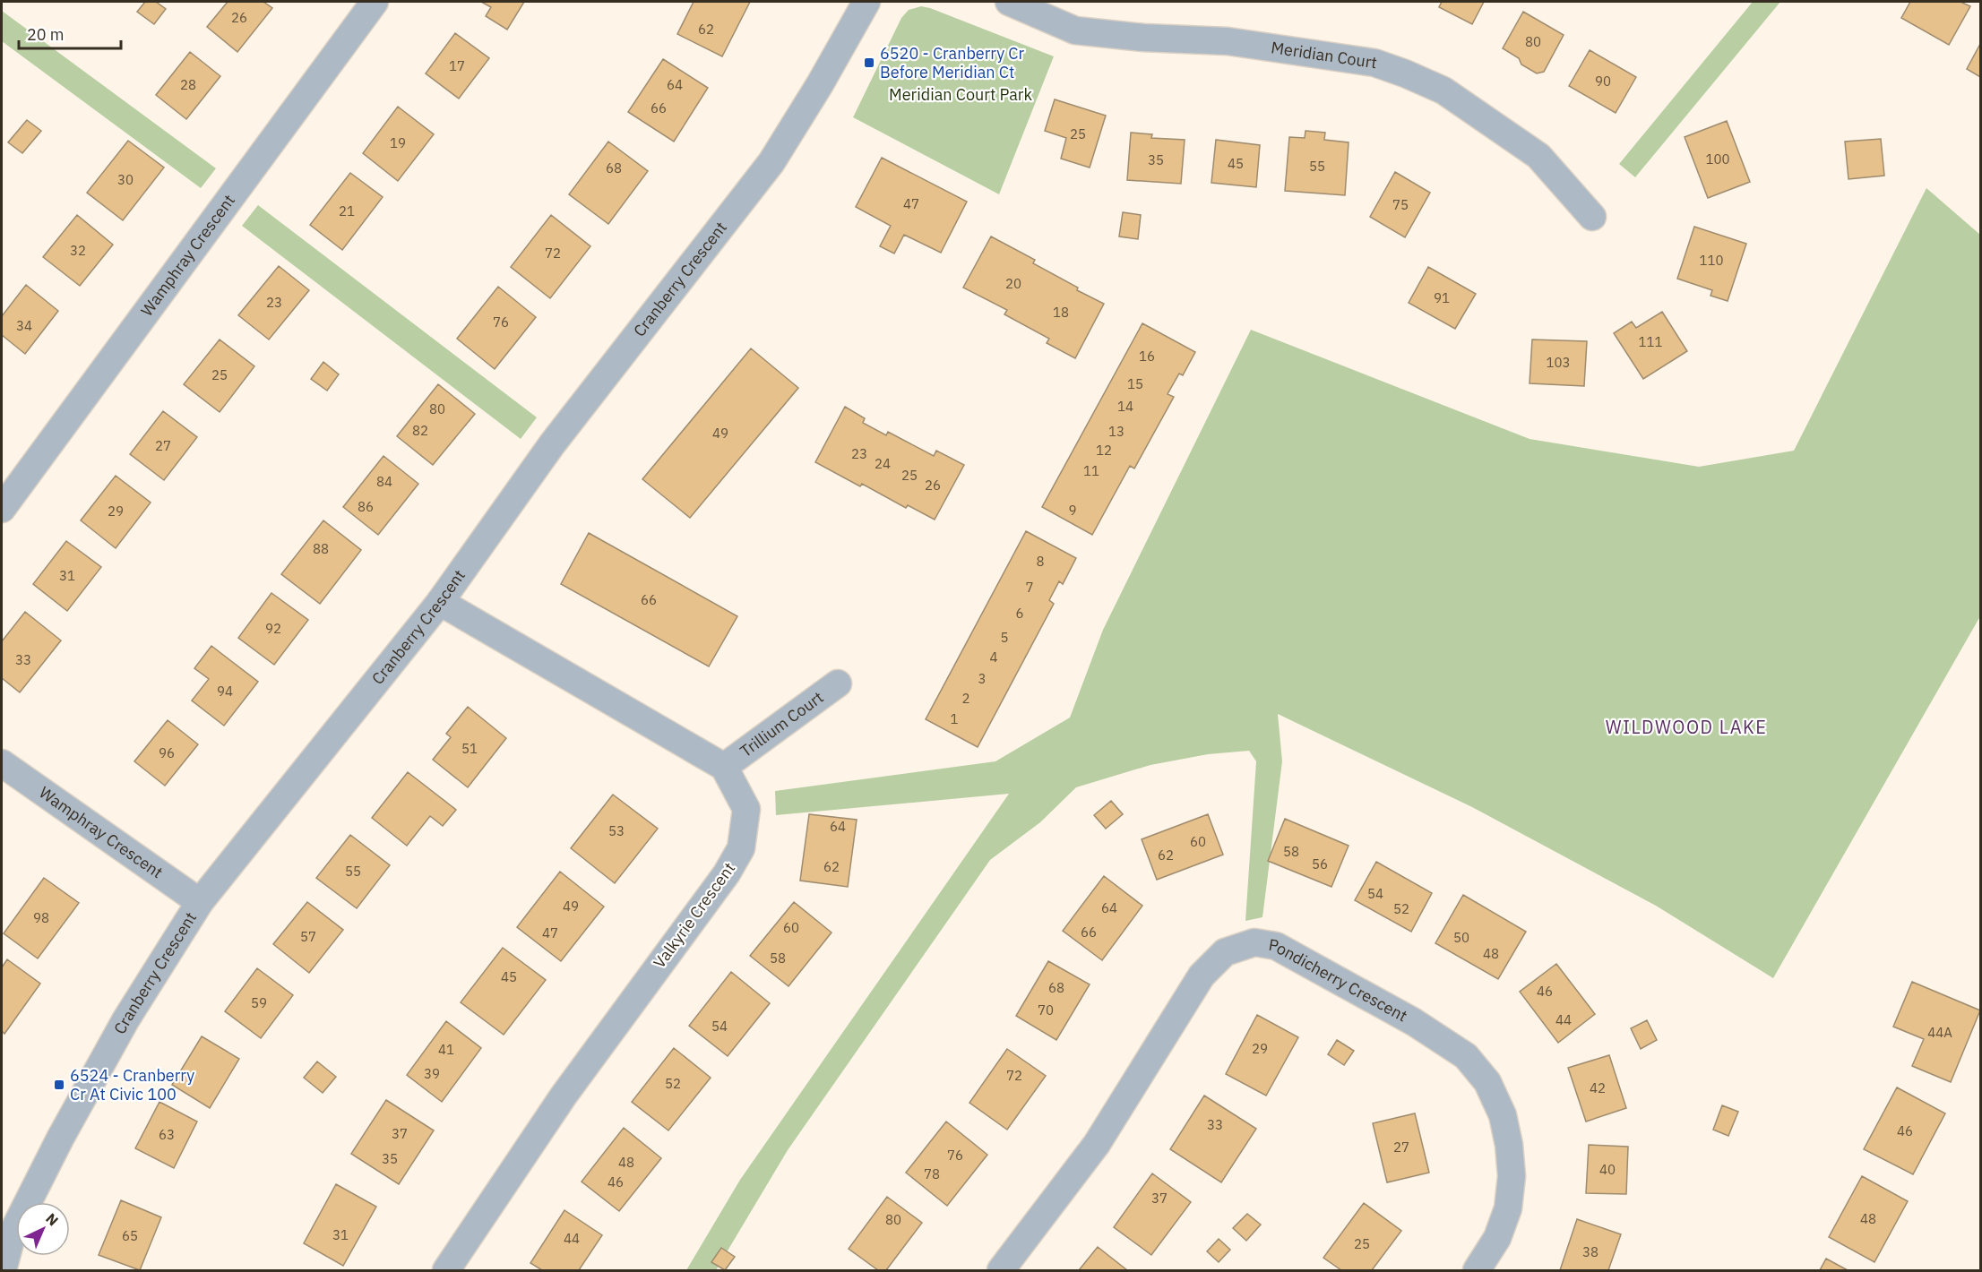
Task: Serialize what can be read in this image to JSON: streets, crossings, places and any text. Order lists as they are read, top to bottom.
{
  "streets": {
    "street": [
      "Meridian Court",
      "Wamphray Crescent",
      "Cranberry Crescent",
      "Trillium Court",
      "Valkyrie Crescent",
      "Pondicherry Crescent"
    ]
  },
  "crossings": [
    ["Wamphray Crescent", "Cranberry Crescent"],
    ["Trillium Court", "Valkyrie Crescent"]
  ],
  "districts": ["WILDWOOD LAKE"],
  "parks": ["Meridian Court Park"],
  "places": {
    "transit": ["6520 - Cranberry Cr Before Meridian Ct", "6524 - Cranberry Cr At Civic 100"]
  },
  "house_numbers": [
    "26",
    "62",
    "80",
    "17",
    "90",
    "28",
    "64",
    "66",
    "25",
    "19",
    "100",
    "35",
    "45",
    "55",
    "68",
    "30",
    "47",
    "75",
    "21",
    "32",
    "72",
    "110",
    "20",
    "91",
    "23",
    "18",
    "76",
    "34",
    "111",
    "16",
    "103",
    "25",
    "15",
    "14",
    "80",
    "82",
    "13",
    "49",
    "27",
    "12",
    "23",
    "24",
    "11",
    "25",
    "84",
    "26",
    "86",
    "9",
    "29",
    "88",
    "8",
    "31",
    "7",
    "66",
    "6",
    "92",
    "5",
    "4",
    "33",
    "3",
    "94",
    "2",
    "1",
    "51",
    "96",
    "64",
    "53",
    "60",
    "58",
    "62",
    "56",
    "62",
    "55",
    "54",
    "49",
    "64",
    "52",
    "98",
    "60",
    "66",
    "47",
    "57",
    "50",
    "48",
    "58",
    "45",
    "68",
    "46",
    "59",
    "70",
    "44",
    "54",
    "44A",
    "29",
    "41",
    "39",
    "72",
    "52",
    "42",
    "33",
    "46",
    "37",
    "63",
    "27",
    "76",
    "35",
    "48",
    "40",
    "78",
    "46",
    "37",
    "48",
    "80",
    "31",
    "65",
    "44",
    "25",
    "38"
  ],
  "scale_bar": "20 m",
  "north": "top right"
}
